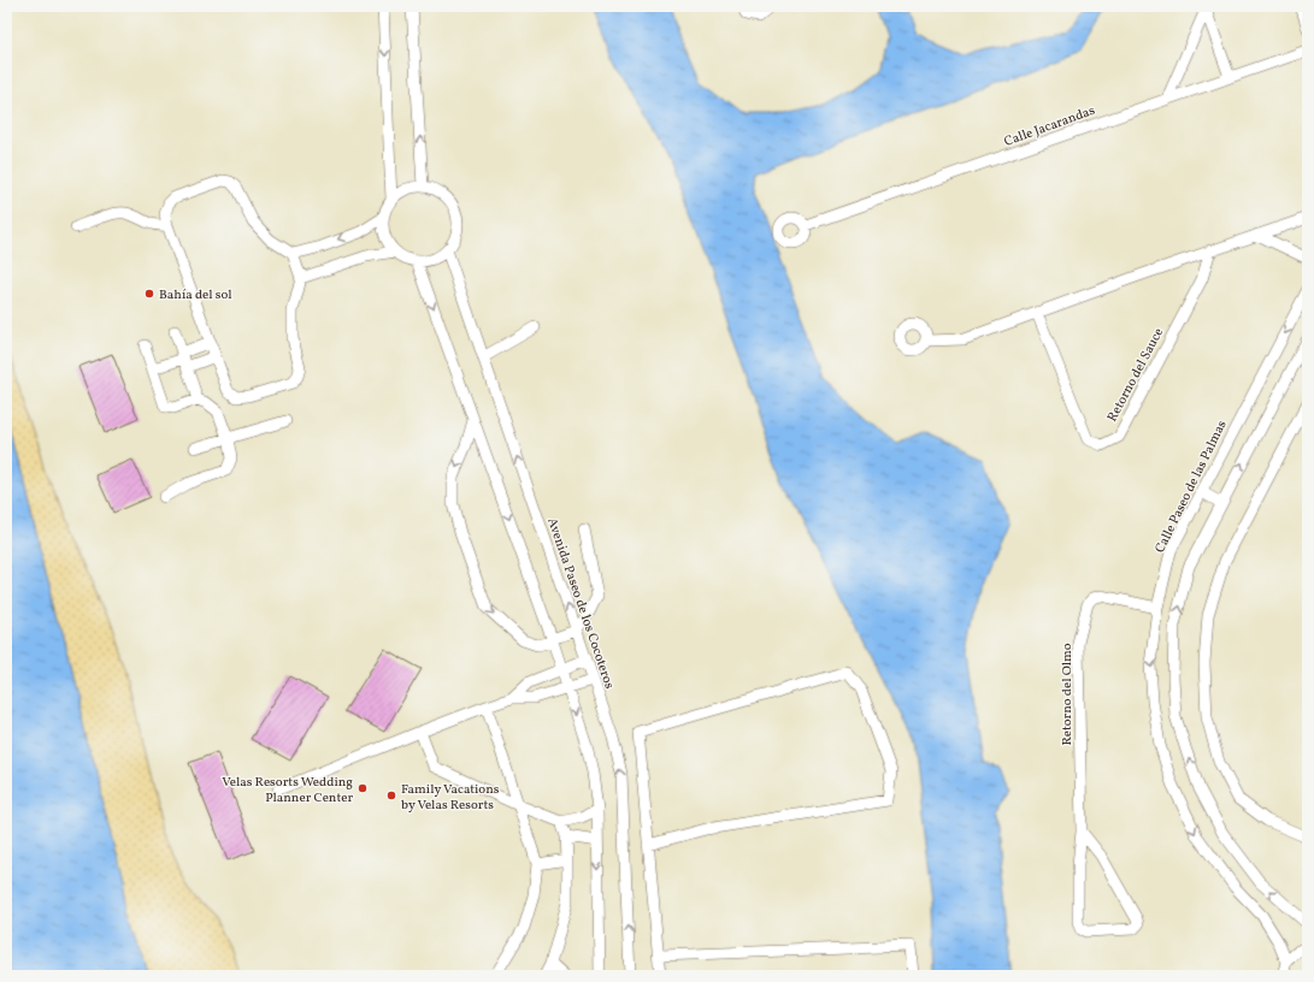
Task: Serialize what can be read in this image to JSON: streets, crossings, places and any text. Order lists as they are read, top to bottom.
{
  "streets": {
    "street": [
      "Calle Jacarandas",
      "Retorno del Sauce",
      "Calle Paseo de las Palmas",
      "Avenida Paseo de los Cocoteros",
      "Retorno del Olmo"
    ]
  },
  "crossings": [
    ["Calle Paseo de las Palmas", "Retorno del Olmo"]
  ],
  "one_way": ["Calle Paseo de las Palmas"],
  "places": ["Bahía del sol", "Velas Resorts Wedding Planner Center", "Family Vacations by Velas Resorts"]
}
